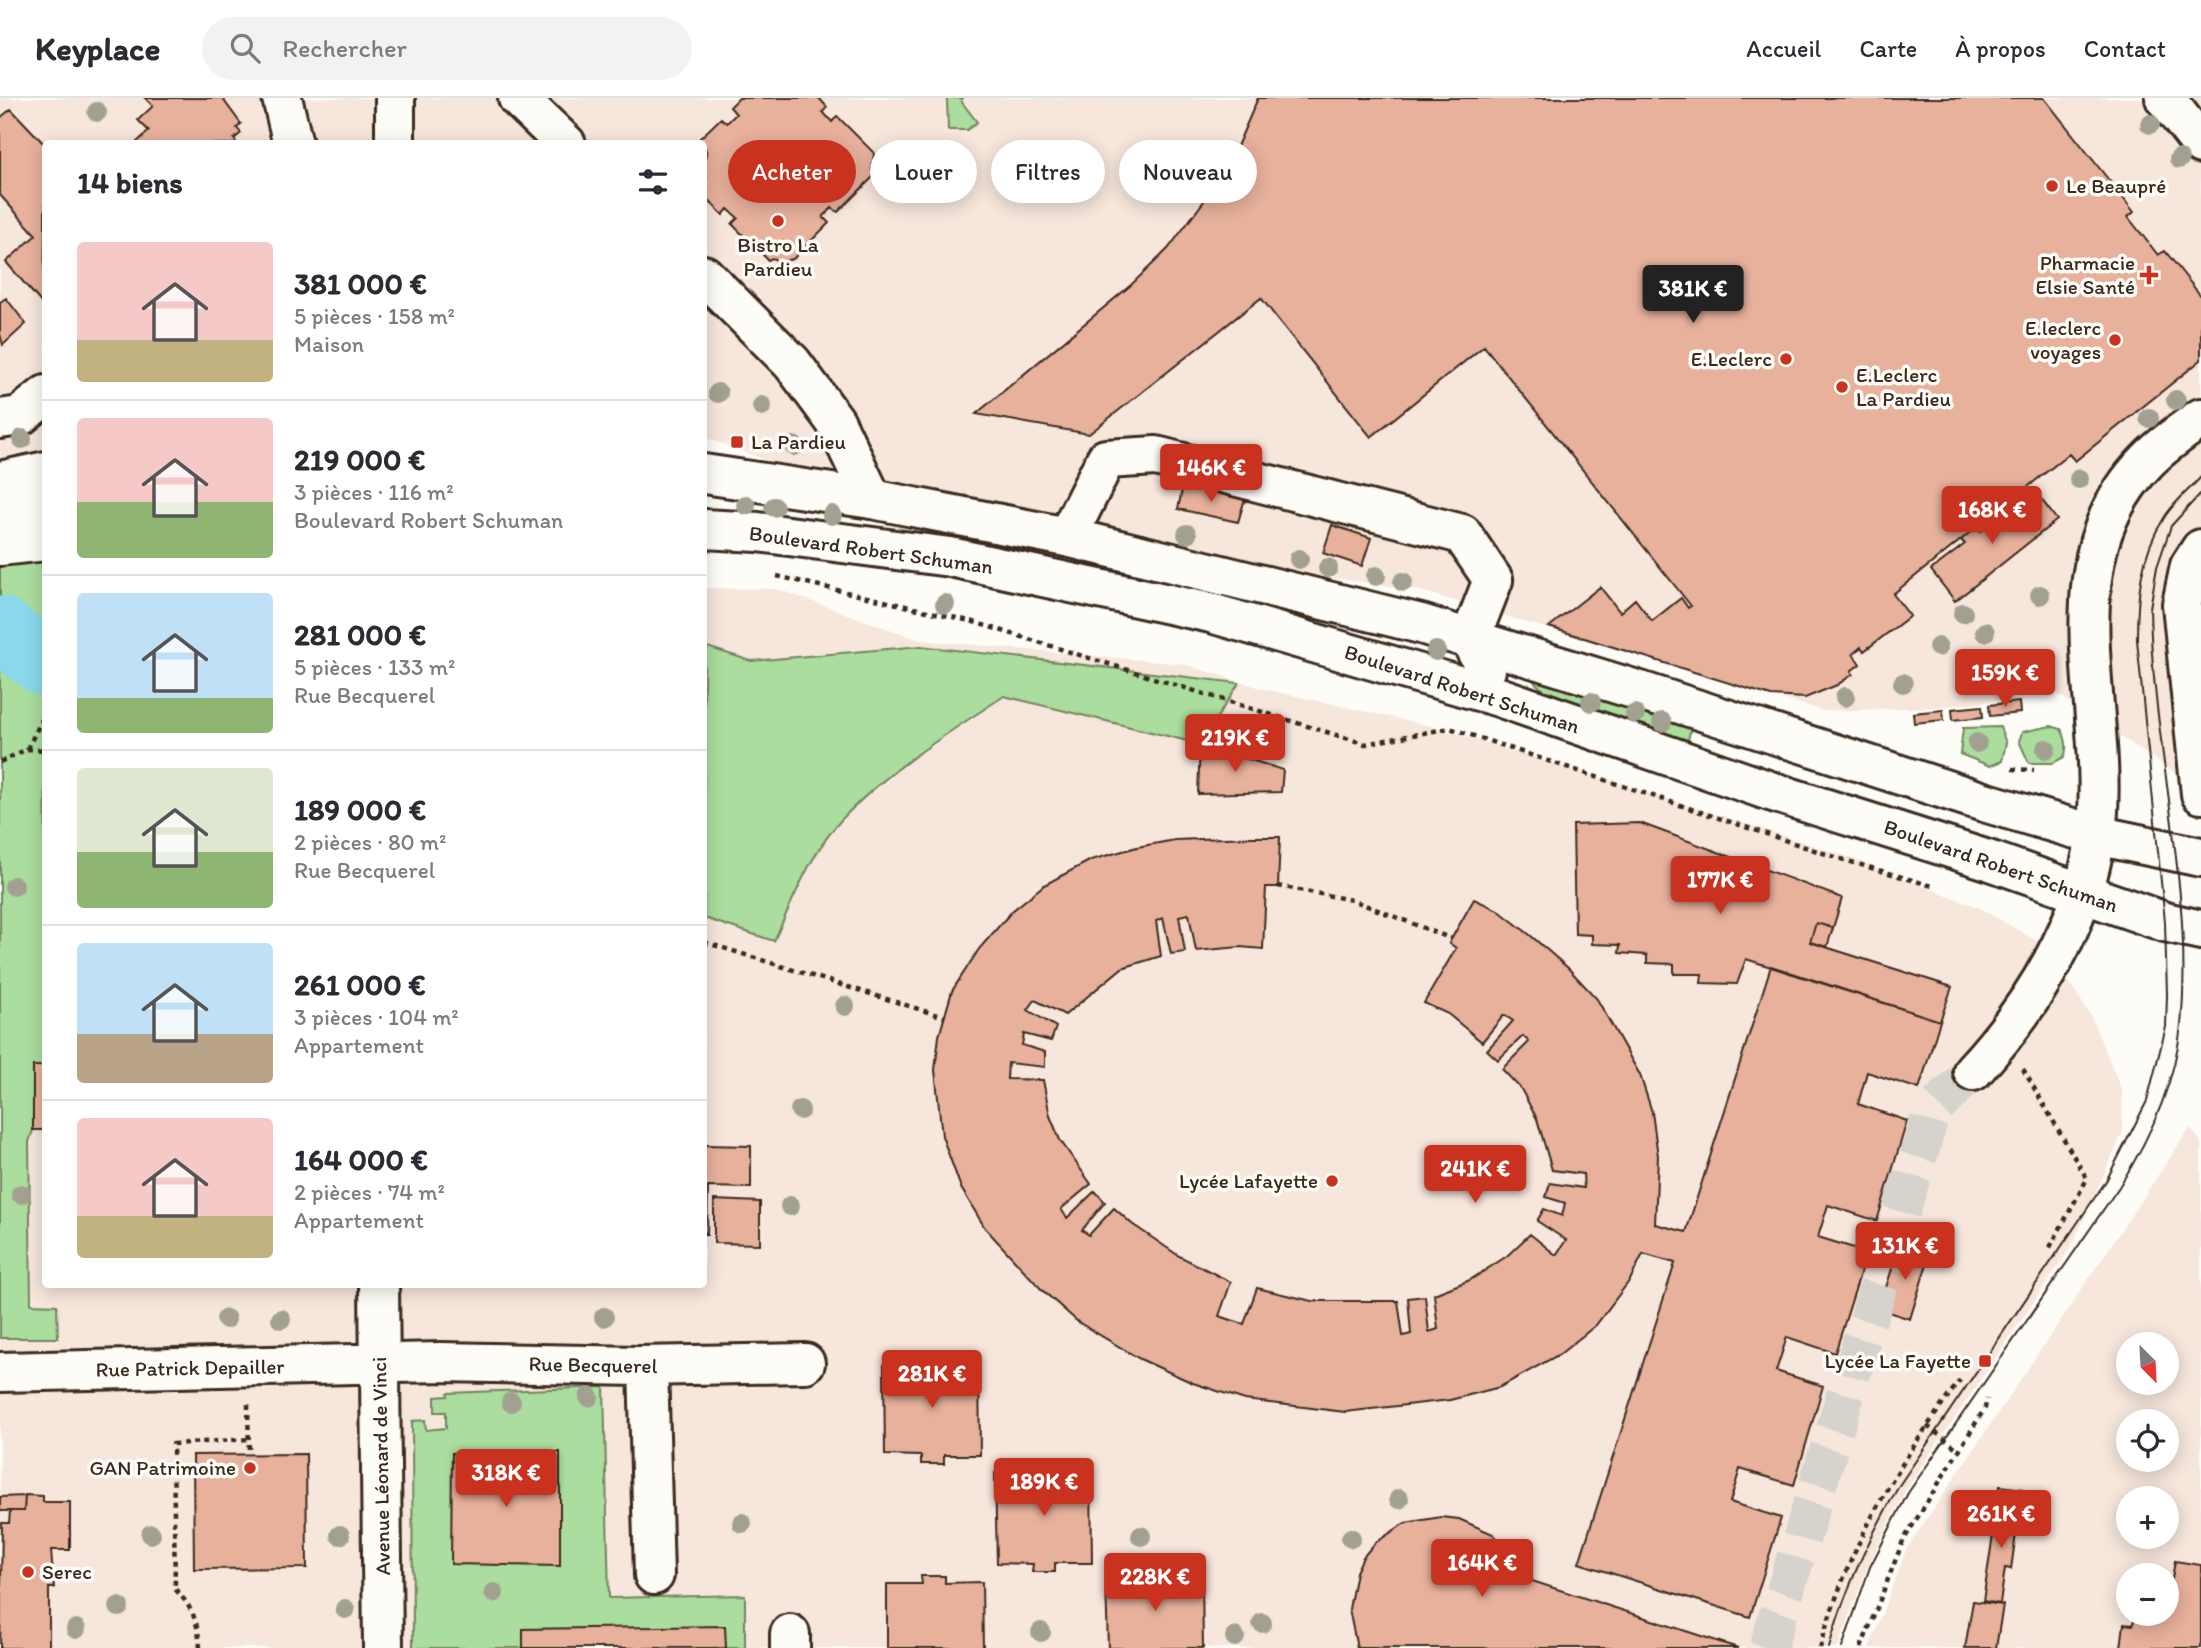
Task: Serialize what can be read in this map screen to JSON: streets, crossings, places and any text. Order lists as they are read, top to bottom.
{
  "streets": {
    "main road": [
      "Boulevard Robert Schuman",
      "Rue Becquerel",
      "Rue Patrick Depailler",
      "Avenue Léonard de Vinci"
    ]
  },
  "crossings": [
    ["Rue Becquerel", "Rue Patrick Depailler"],
    ["Rue Becquerel", "Avenue Léonard de Vinci"],
    ["Rue Patrick Depailler", "Avenue Léonard de Vinci"]
  ],
  "places": {
    "other": [
      "Le Beaupré",
      "Bistro La Pardieu",
      "E.leclerc voyages",
      "E.Leclerc",
      "E.Leclerc La Pardieu",
      "Lycée Lafayette",
      "GAN Patrimoine",
      "Serec"
    ],
    "health": ["Pharmacie Elsie Santé"],
    "transit": ["La Pardieu", "Lycée La Fayette"]
  },
  "north": "bottom right",
  "page": {
    "header": "Keyplace",
    "search": "Rechercher",
    "nav": [
      "Accueil",
      "Carte",
      "À propos",
      "Contact"
    ],
    "chip": [
      "Acheter",
      "Louer",
      "Filtres",
      "Nouveau"
    ],
    "heading": "14 biens",
    "list": [
      {
        "name": "381 000 €",
        "note": "5 pièces · 158 m² · Maison"
      },
      {
        "name": "219 000 €",
        "note": "3 pièces · 116 m² · Boulevard Robert Schuman"
      },
      {
        "name": "281 000 €",
        "note": "5 pièces · 133 m² · Rue Becquerel"
      },
      {
        "name": "189 000 €",
        "note": "2 pièces · 80 m² · Rue Becquerel"
      },
      {
        "name": "261 000 €",
        "note": "3 pièces · 104 m² · Appartement"
      },
      {
        "name": "164 000 €",
        "note": "2 pièces · 74 m² · Appartement"
      }
    ],
    "price": [
      "381K €",
      "146K €",
      "168K €",
      "159K €",
      "219K €",
      "177K €",
      "241K €",
      "131K €",
      "281K €",
      "318K €",
      "189K €",
      "261K €",
      "164K €",
      "228K €"
    ],
    "map_buttons": ["+", "−"]
  }
}
